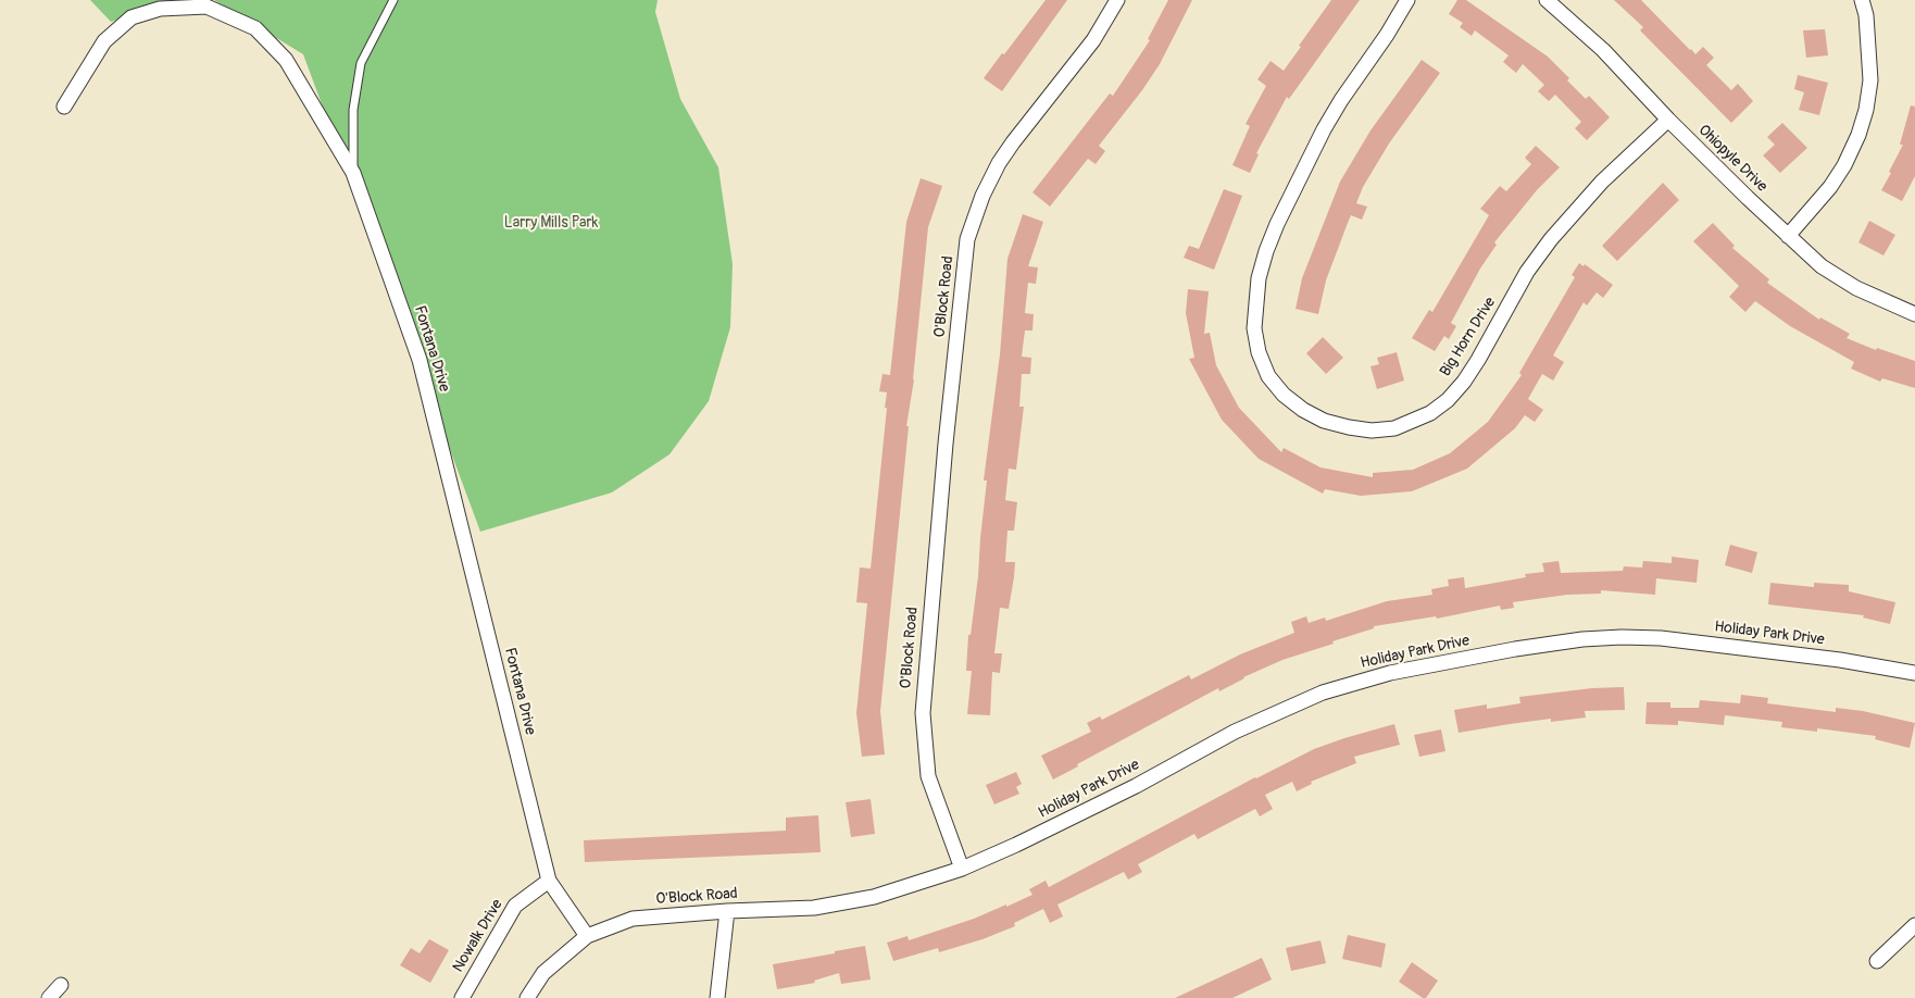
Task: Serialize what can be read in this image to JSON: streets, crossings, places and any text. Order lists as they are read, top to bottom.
{
  "streets": {
    "street": [
      "Ohiopyle Drive",
      "O'Block Road",
      "Big Horn Drive",
      "Fontana Drive",
      "Holiday Park Drive",
      "Nowalk Drive"
    ]
  },
  "crossings": [
    ["Ohiopyle Drive", "Big Horn Drive"],
    ["O'Block Road", "Fontana Drive"],
    ["O'Block Road", "Holiday Park Drive"],
    ["Fontana Drive", "Nowalk Drive"]
  ],
  "parks": ["Larry Mills Park"]
}
